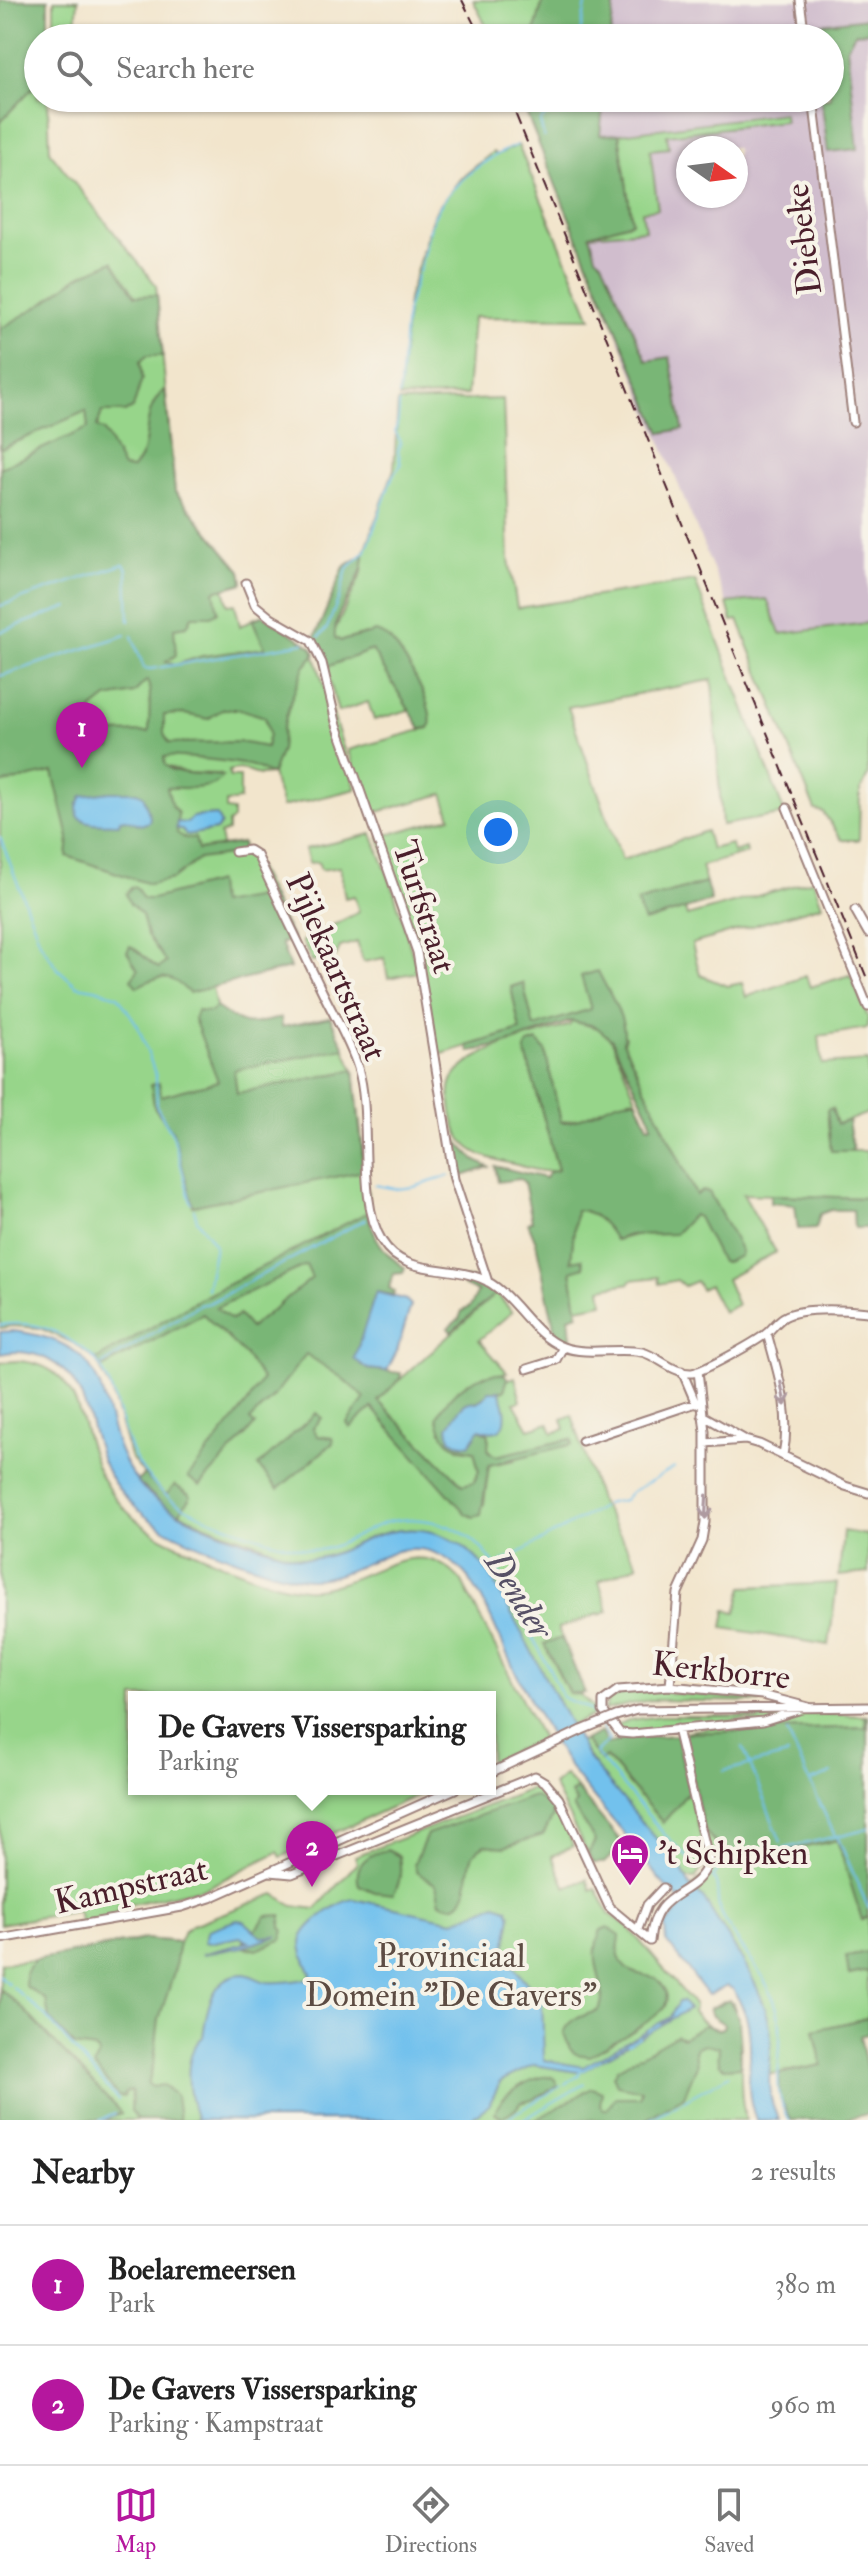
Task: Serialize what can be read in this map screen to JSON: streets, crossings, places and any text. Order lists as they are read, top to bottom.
{
  "streets": {
    "street": [
      "Diebeke",
      "Turfstraat",
      "Pijlekaartstraat",
      "Kerkborre",
      "Kampstraat"
    ]
  },
  "crossings": [
    ["Turfstraat", "Pijlekaartstraat"],
    ["Kerkborre", "Kampstraat"]
  ],
  "water": ["Dender"],
  "parks": ["Provinciaal Domein \"De Gavers\""],
  "places": {
    "hotel": ["'t Schipken"]
  },
  "north": "right",
  "page": {
    "search": "Search here",
    "pins": ["1", "2"],
    "popup": ["De Gavers Vissersparking", "Parking"],
    "heading": ["Nearby", "2 results"],
    "list": [
      {
        "mark": "1",
        "name": "Boelaremeersen",
        "note": "Park",
        "value": "380 m"
      },
      {
        "mark": "2",
        "name": "De Gavers Vissersparking",
        "note": "Parking · Kampstraat",
        "value": "960 m"
      }
    ],
    "nav": ["Map", "Directions", "Saved"]
  }
}
